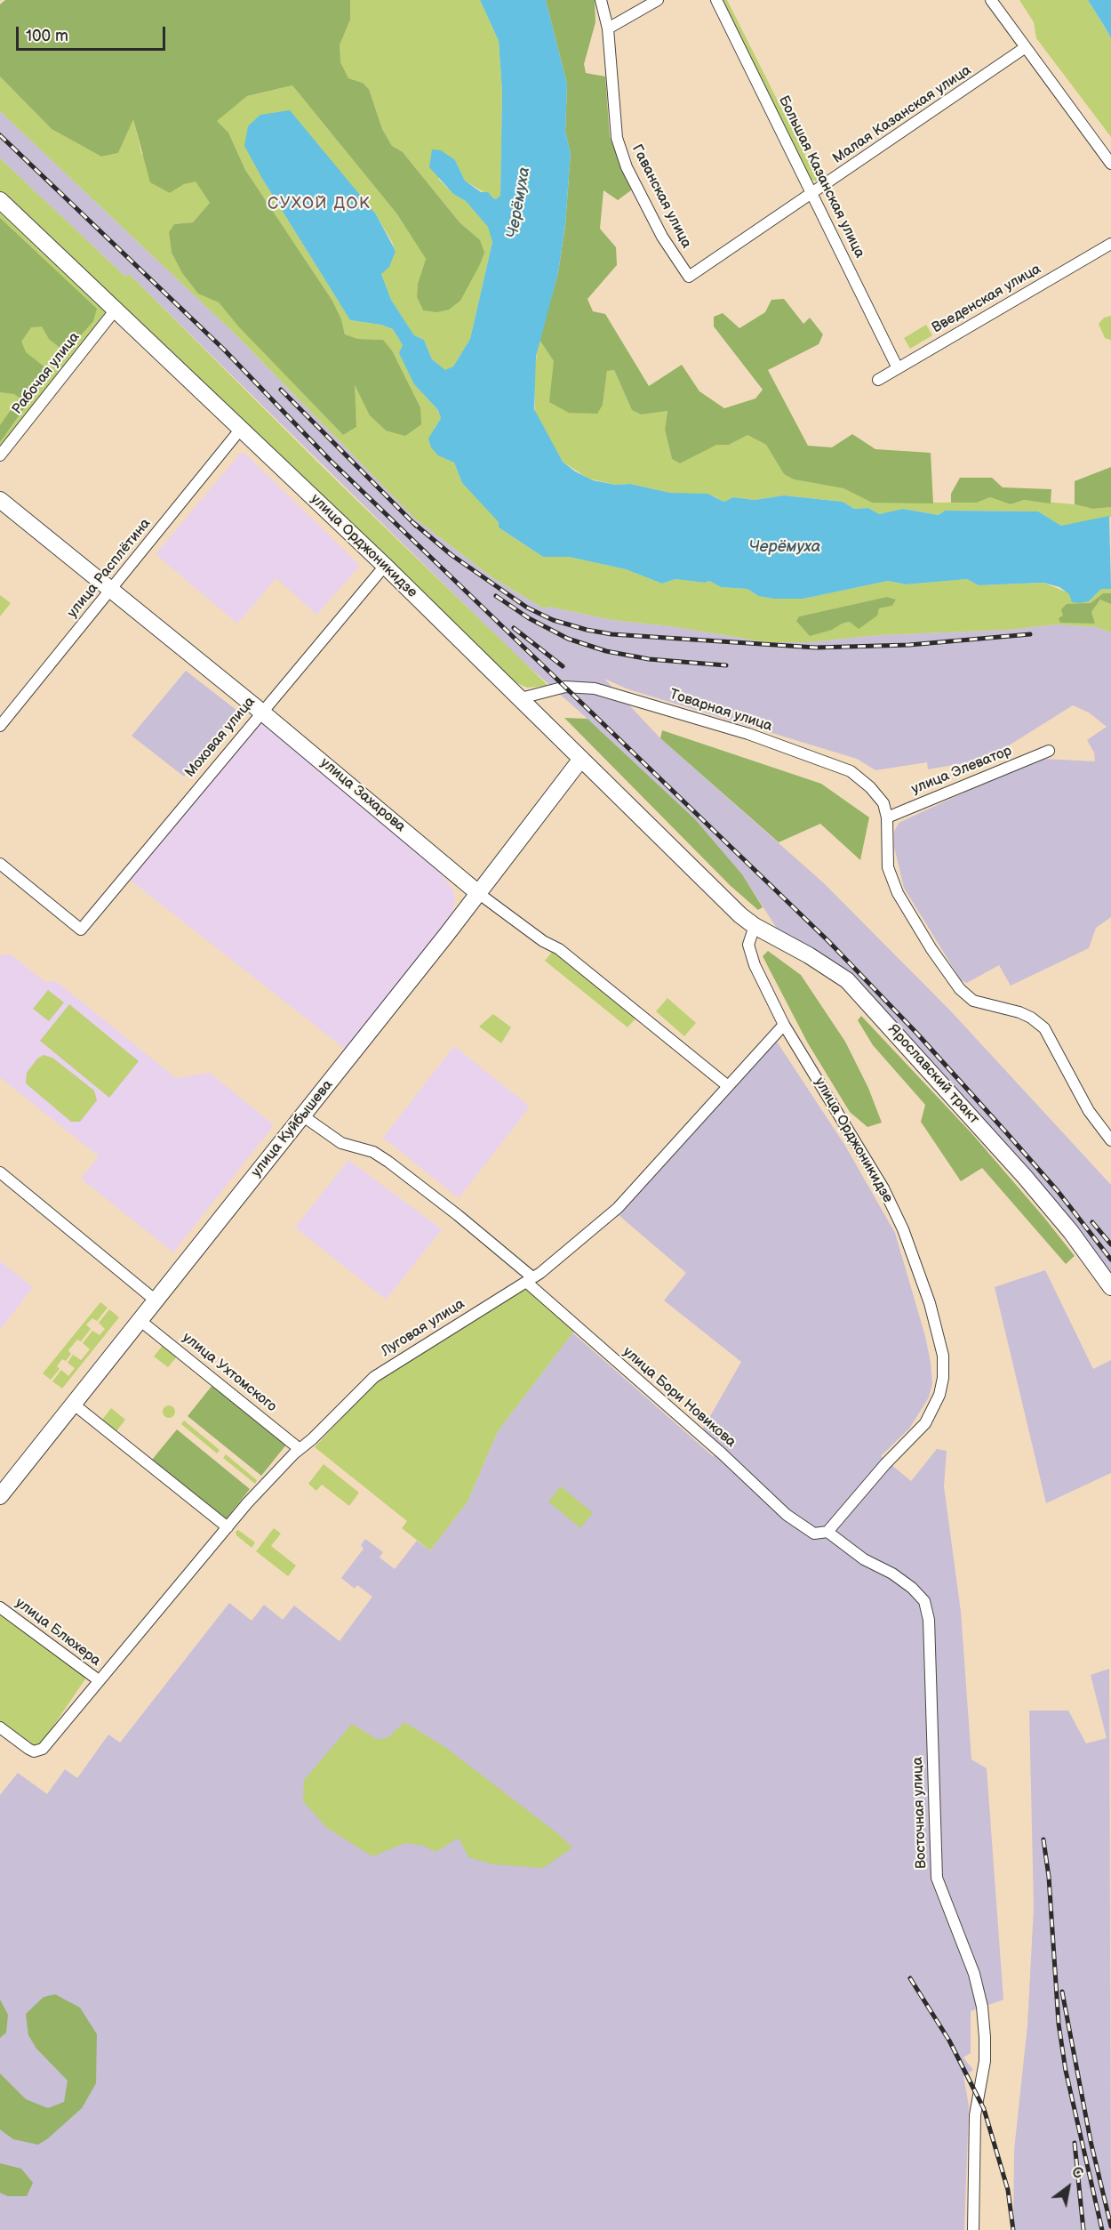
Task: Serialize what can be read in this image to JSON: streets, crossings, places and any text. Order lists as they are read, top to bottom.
{
  "streets": {
    "street": [
      "Малая Казанская улица",
      "Большая Казанская улица",
      "Гаванская улица",
      "Введенская улица",
      "Рабочая улица",
      "улица Орджоникидзе",
      "улица Расплётина",
      "Товарная улица",
      "Моховая улица",
      "улица Элеватор",
      "улица Захарова",
      "Ярославский тракт",
      "улица Куйбышева",
      "Луговая улица",
      "улица Ухтомского",
      "улица Бори Новикова",
      "улица Блюхера",
      "Восточная улица"
    ]
  },
  "crossings": [
    ["Малая Казанская улица", "Большая Казанская улица"],
    ["Малая Казанская улица", "Гаванская улица"],
    ["Большая Казанская улица", "Введенская улица"],
    ["Рабочая улица", "улица Орджоникидзе"],
    ["улица Орджоникидзе", "улица Расплётина"],
    ["улица Орджоникидзе", "Товарная улица"],
    ["улица Орджоникидзе", "Моховая улица"],
    ["улица Орджоникидзе", "Ярославский тракт"],
    ["улица Орджоникидзе", "улица Куйбышева"],
    ["улица Орджоникидзе", "Луговая улица"],
    ["улица Орджоникидзе", "улица Бори Новикова"],
    ["улица Орджоникидзе", "Восточная улица"],
    ["улица Расплётина", "улица Захарова"],
    ["Товарная улица", "улица Элеватор"],
    ["Моховая улица", "улица Захарова"],
    ["улица Захарова", "улица Куйбышева"],
    ["улица Захарова", "Луговая улица"],
    ["улица Куйбышева", "улица Ухтомского"],
    ["улица Куйбышева", "улица Бори Новикова"],
    ["Луговая улица", "улица Ухтомского"],
    ["Луговая улица", "улица Бори Новикова"],
    ["Луговая улица", "улица Блюхера"],
    ["улица Бори Новикова", "Восточная улица"]
  ],
  "districts": ["СУХОЙ ДОК"],
  "water": ["Черёмуха"],
  "scale_bar": "100 m",
  "north": "top right"
}
